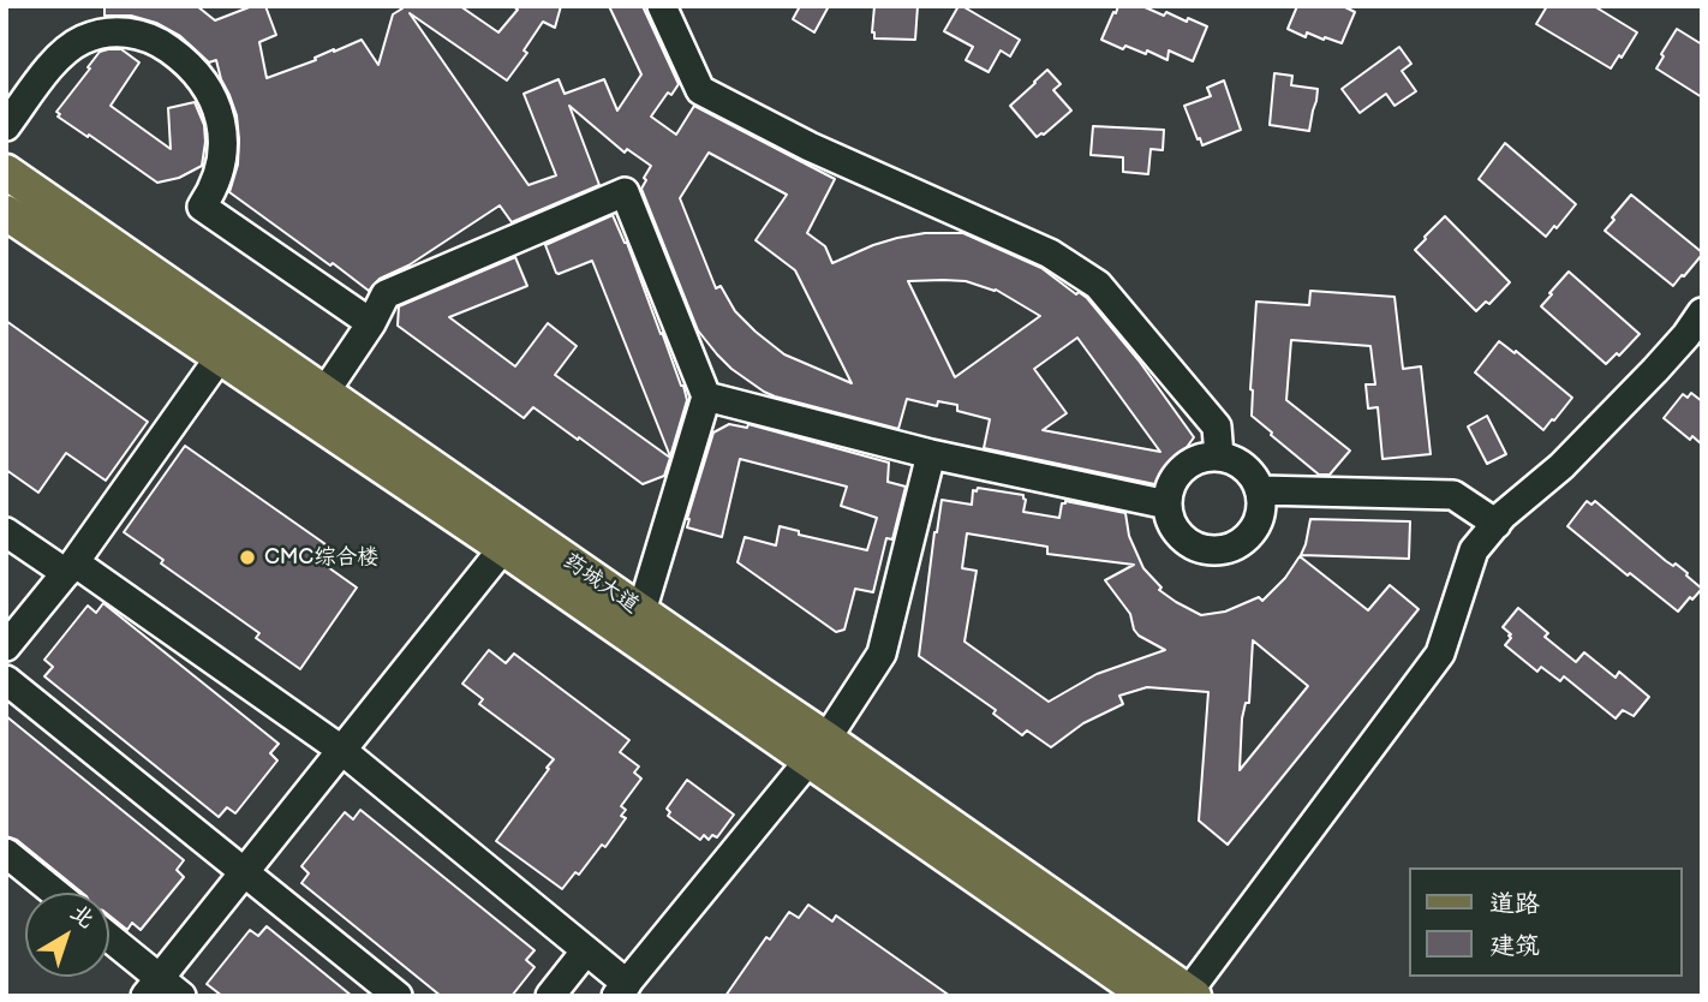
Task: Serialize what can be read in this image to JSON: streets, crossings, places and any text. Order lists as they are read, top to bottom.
{
  "streets": {
    "main road": ["药城大道"]
  },
  "places": ["CMC综合楼"],
  "legend": ["道路", "建筑"],
  "north": "top right"
}
